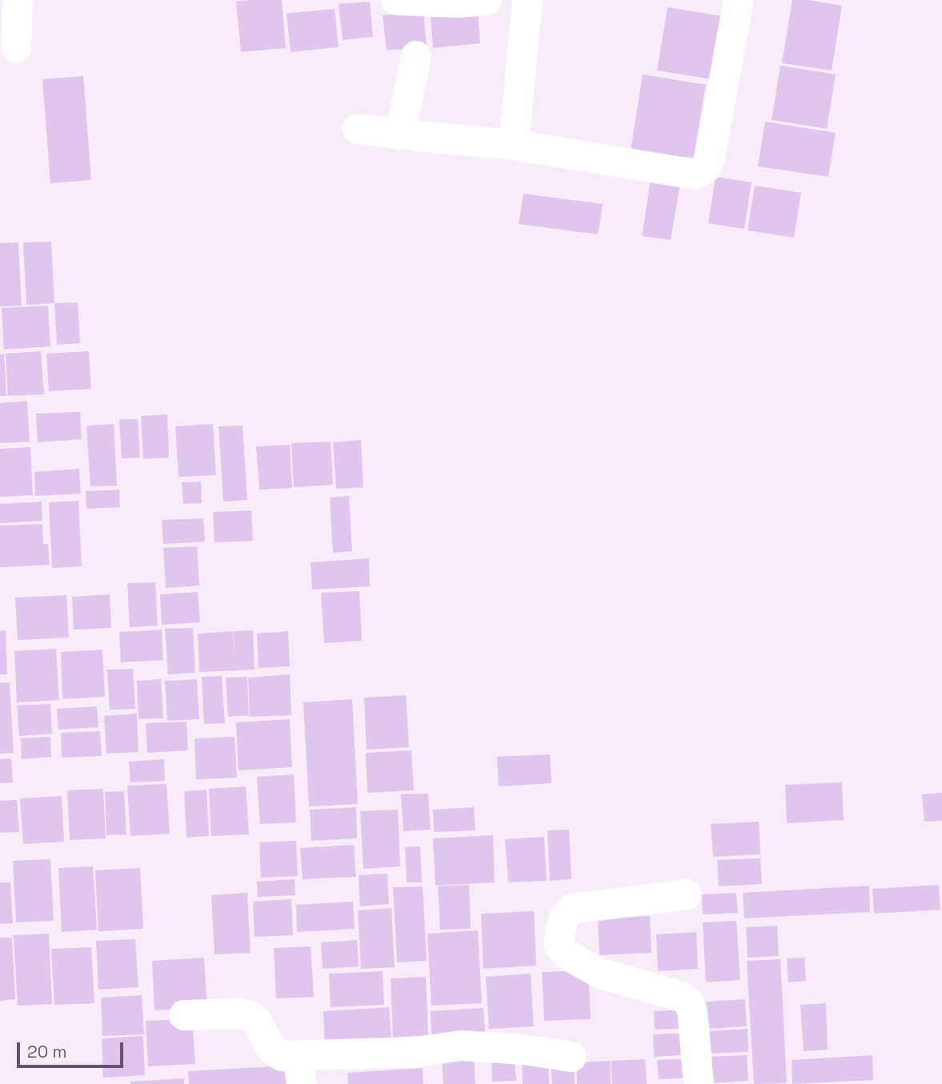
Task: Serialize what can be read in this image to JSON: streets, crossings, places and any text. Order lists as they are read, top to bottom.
{
  "scale_bar": "20 m"
}
